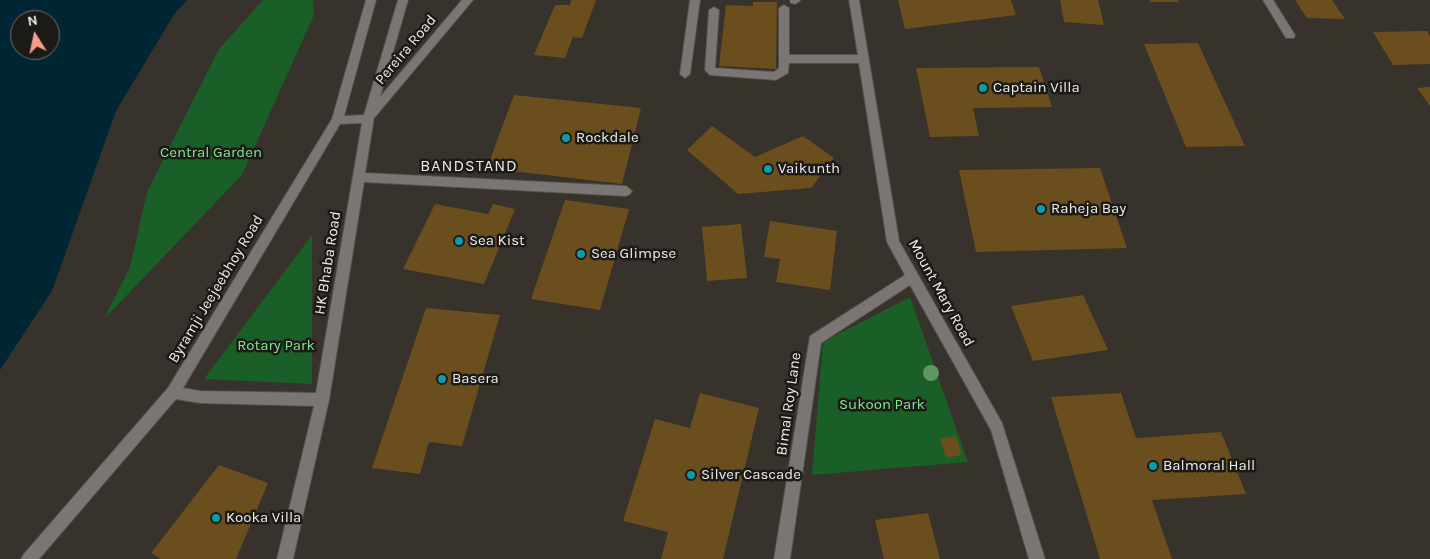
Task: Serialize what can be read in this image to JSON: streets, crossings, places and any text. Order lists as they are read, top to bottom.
{
  "streets": {
    "street": [
      "Pereira Road",
      "HK Bhaba Road",
      "Byramji Jeejeebhoy Road",
      "Mount Mary Road",
      "Bimal Roy Lane"
    ]
  },
  "crossings": [
    ["Pereira Road", "HK Bhaba Road"],
    ["Mount Mary Road", "Bimal Roy Lane"]
  ],
  "districts": ["BANDSTAND"],
  "parks": ["Central Garden", "Rotary Park", "Sukoon Park"],
  "places": [
    "Captain Villa",
    "Rockdale",
    "Vaikunth",
    "Raheja Bay",
    "Sea Kist",
    "Sea Glimpse",
    "Basera",
    "Balmoral Hall",
    "Silver Cascade",
    "Kooka Villa"
  ],
  "north": "top"
}
